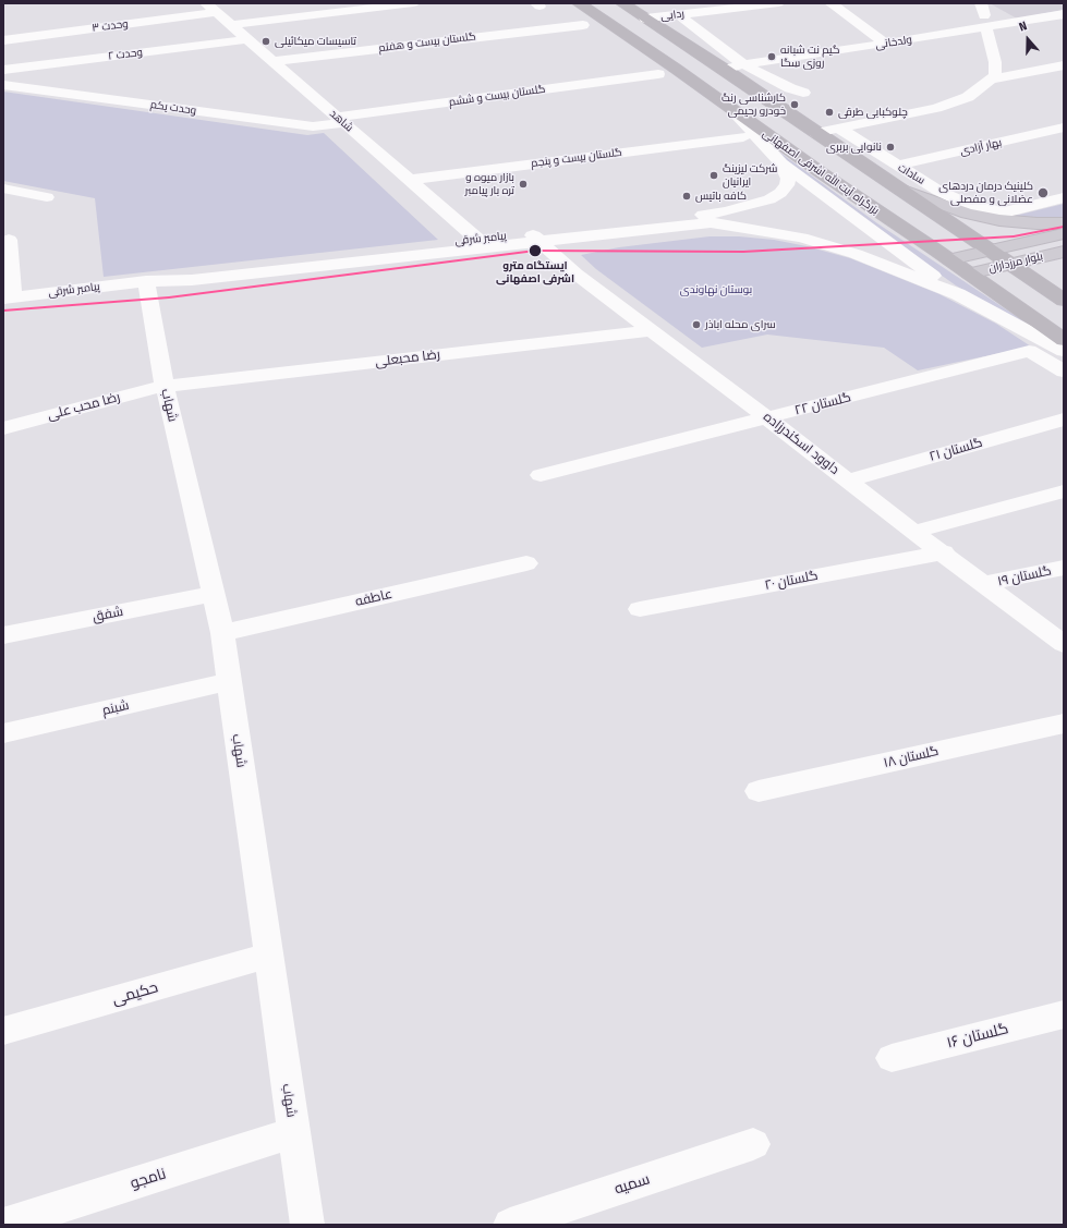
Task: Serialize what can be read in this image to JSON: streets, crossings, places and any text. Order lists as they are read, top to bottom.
{
  "streets": {
    "highway": ["بزرگراه آیت الله اشرفی اصفهانی"],
    "main road": ["بلوار مرزداران"],
    "street": [
      "ردایی",
      "وحدت ۳",
      "گلستان بیست و هفتم",
      "ولدخانی",
      "وحدت ۲",
      "گلستان بیست و ششم",
      "وحدت یکم",
      "شاهد",
      "بهار آزادی",
      "گلستان بیست و پنجم",
      "سادات",
      "پیامبر شرقی",
      "رضا محبعلی",
      "گلستان ۲۲",
      "شهاب",
      "رضا محب علی",
      "داوود اسکندرزاده",
      "گلستان ۲۱",
      "گلستان ۱۹",
      "گلستان ۲۰",
      "عاطفه",
      "شفق",
      "شبنم",
      "گلستان ۱۸",
      "حکیمی",
      "گلستان ۱۶",
      "نامجو",
      "سمیه"
    ]
  },
  "crossings": [
    ["وحدت ۳", "شاهد"],
    ["گلستان بیست و هفتم", "شاهد"],
    ["وحدت ۲", "شاهد"],
    ["گلستان بیست و ششم", "وحدت یکم"],
    ["گلستان بیست و ششم", "شاهد"],
    ["وحدت یکم", "شاهد"],
    ["شاهد", "گلستان بیست و پنجم"],
    ["شاهد", "پیامبر شرقی"],
    ["بهار آزادی", "سادات"],
    ["بزرگراه آیت الله اشرفی اصفهانی", "بلوار مرزداران"],
    ["پیامبر شرقی", "شهاب"],
    ["پیامبر شرقی", "داوود اسکندرزاده"],
    ["رضا محبعلی", "شهاب"],
    ["رضا محبعلی", "رضا محب علی"],
    ["رضا محبعلی", "داوود اسکندرزاده"],
    ["گلستان ۲۲", "داوود اسکندرزاده"],
    ["شهاب", "رضا محب علی"],
    ["شهاب", "عاطفه"],
    ["شهاب", "شفق"],
    ["شهاب", "شبنم"],
    ["شهاب", "حکیمی"],
    ["شهاب", "نامجو"],
    ["داوود اسکندرزاده", "گلستان ۲۱"],
    ["داوود اسکندرزاده", "گلستان ۱۹"],
    ["داوود اسکندرزاده", "گلستان ۲۰"]
  ],
  "parks": ["بوستان نهاوندی"],
  "places": [
    "تاسیسات میکائیلی",
    "گیم نت شبانه روزی سِگا",
    "کارشناسی رنگ خودرو رحیمی",
    "چلوکبابی طرقی",
    "نانوایی بربری",
    "شرکت لیزینگ ایرانیان",
    "بازار میوه و تره بار پیامبر",
    "کلینیک درمان دردهای عضلانی و مفصلی",
    "کافه باتیس",
    "ایستگاه مترو اشرفی اصفهانی",
    "سرای محله اباذر"
  ],
  "north": "top"
}
